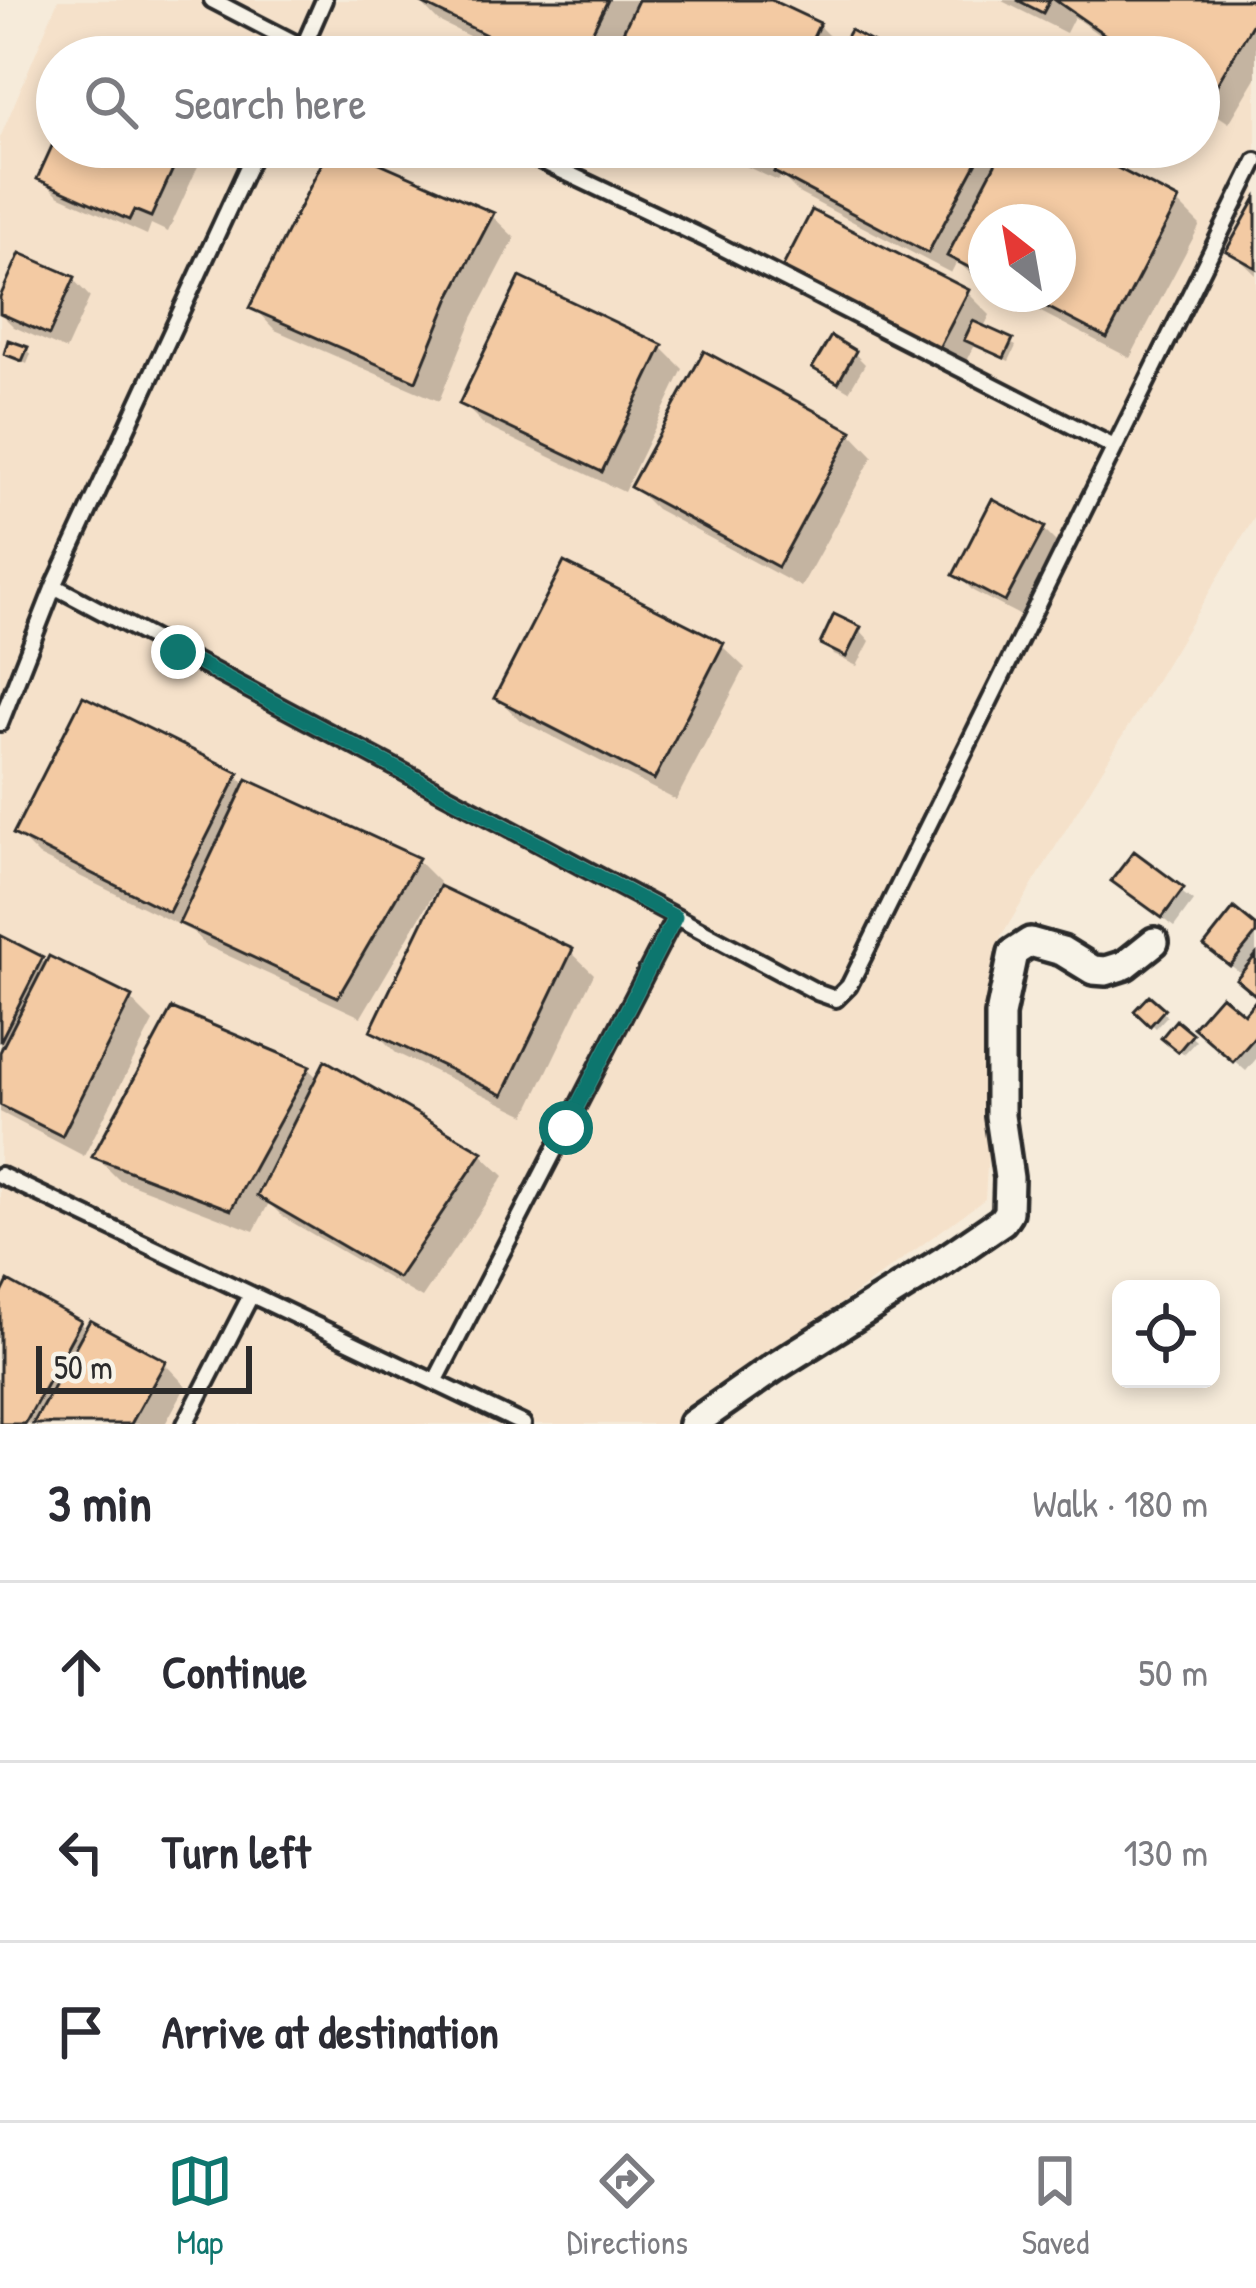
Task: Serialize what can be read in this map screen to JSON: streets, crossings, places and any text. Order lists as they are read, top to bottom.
{
  "scale_bar": "50 m",
  "north": "top left",
  "page": {
    "search": "Search here",
    "scale": "50 m",
    "heading": ["3 min", "Walk · 180 m"],
    "list": [
      ["Continue", "50 m"],
      ["Turn left", "130 m"],
      "Arrive at destination"
    ],
    "nav": ["Map", "Directions", "Saved"]
  }
}
